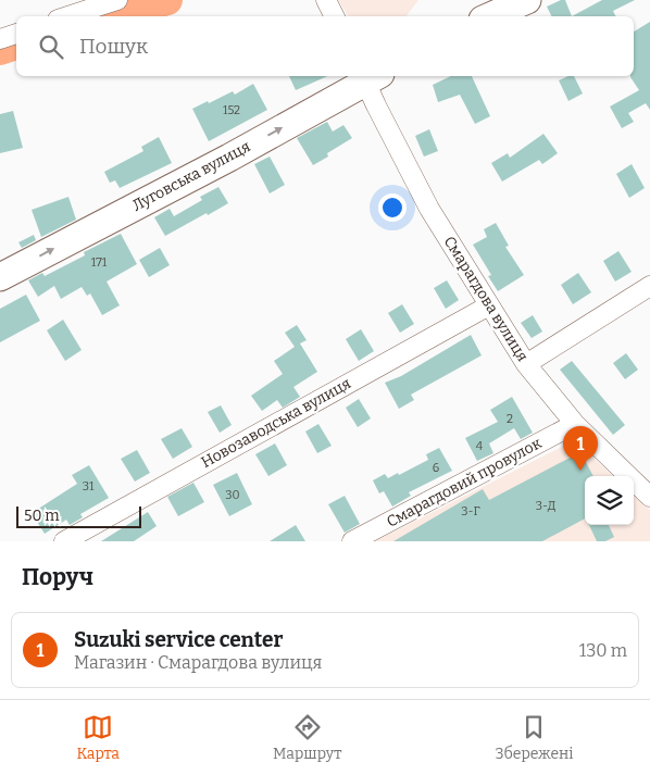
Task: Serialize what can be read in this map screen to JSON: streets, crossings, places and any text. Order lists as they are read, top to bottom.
{
  "streets": {
    "street": [
      "Луговська вулиця",
      "Смарагдова вулиця",
      "Новозаводська вулиця",
      "Смарагдовий провулок"
    ]
  },
  "crossings": [
    ["Луговська вулиця", "Смарагдова вулиця"],
    ["Смарагдова вулиця", "Новозаводська вулиця"],
    ["Смарагдова вулиця", "Смарагдовий провулок"]
  ],
  "one_way": ["Луговська вулиця"],
  "house_numbers": [
    "152",
    "171",
    "2",
    "4",
    "6",
    "31",
    "30",
    "3-Д",
    "3-Г"
  ],
  "scale_bar": "50 m",
  "page": {
    "search": "Пошук",
    "pins": "1",
    "scale": "50 m",
    "heading": "Поруч",
    "list": [
      {
        "mark": "1",
        "name": "Suzuki service center",
        "note": "Магазин · Смарагдова вулиця",
        "value": "130 m"
      }
    ],
    "nav": ["Карта", "Маршрут", "Збережені"]
  }
}
